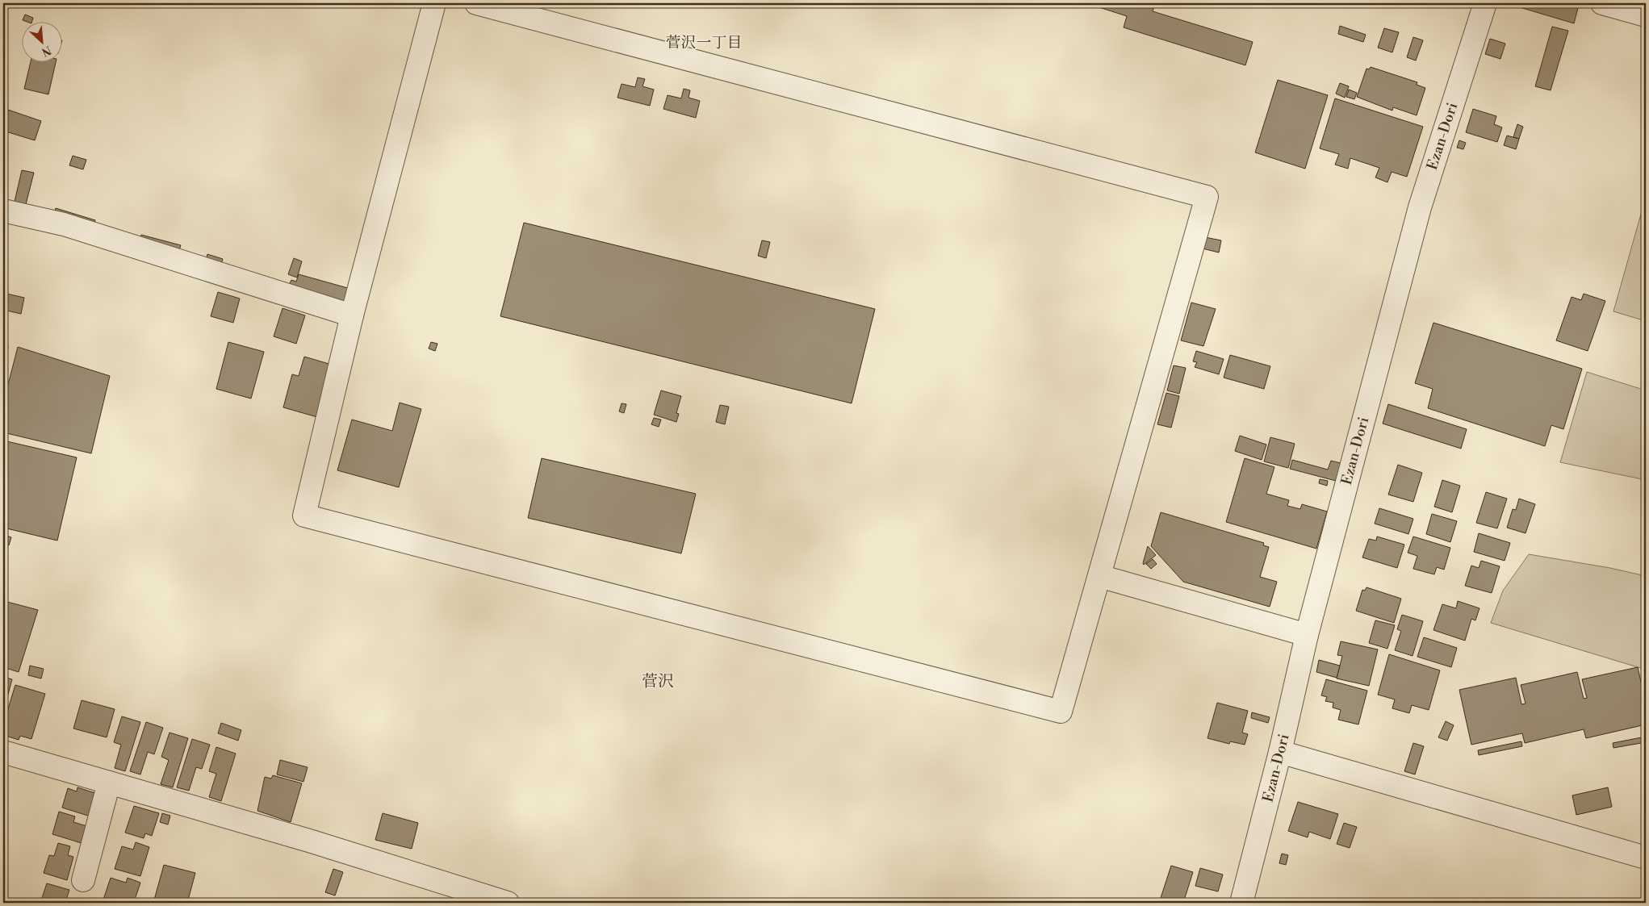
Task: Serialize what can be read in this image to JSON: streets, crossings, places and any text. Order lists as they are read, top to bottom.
{
  "streets": {
    "street": ["Ezan-Dori"]
  },
  "districts": ["菅沢一丁目", "菅沢"],
  "north": "bottom right"
}
